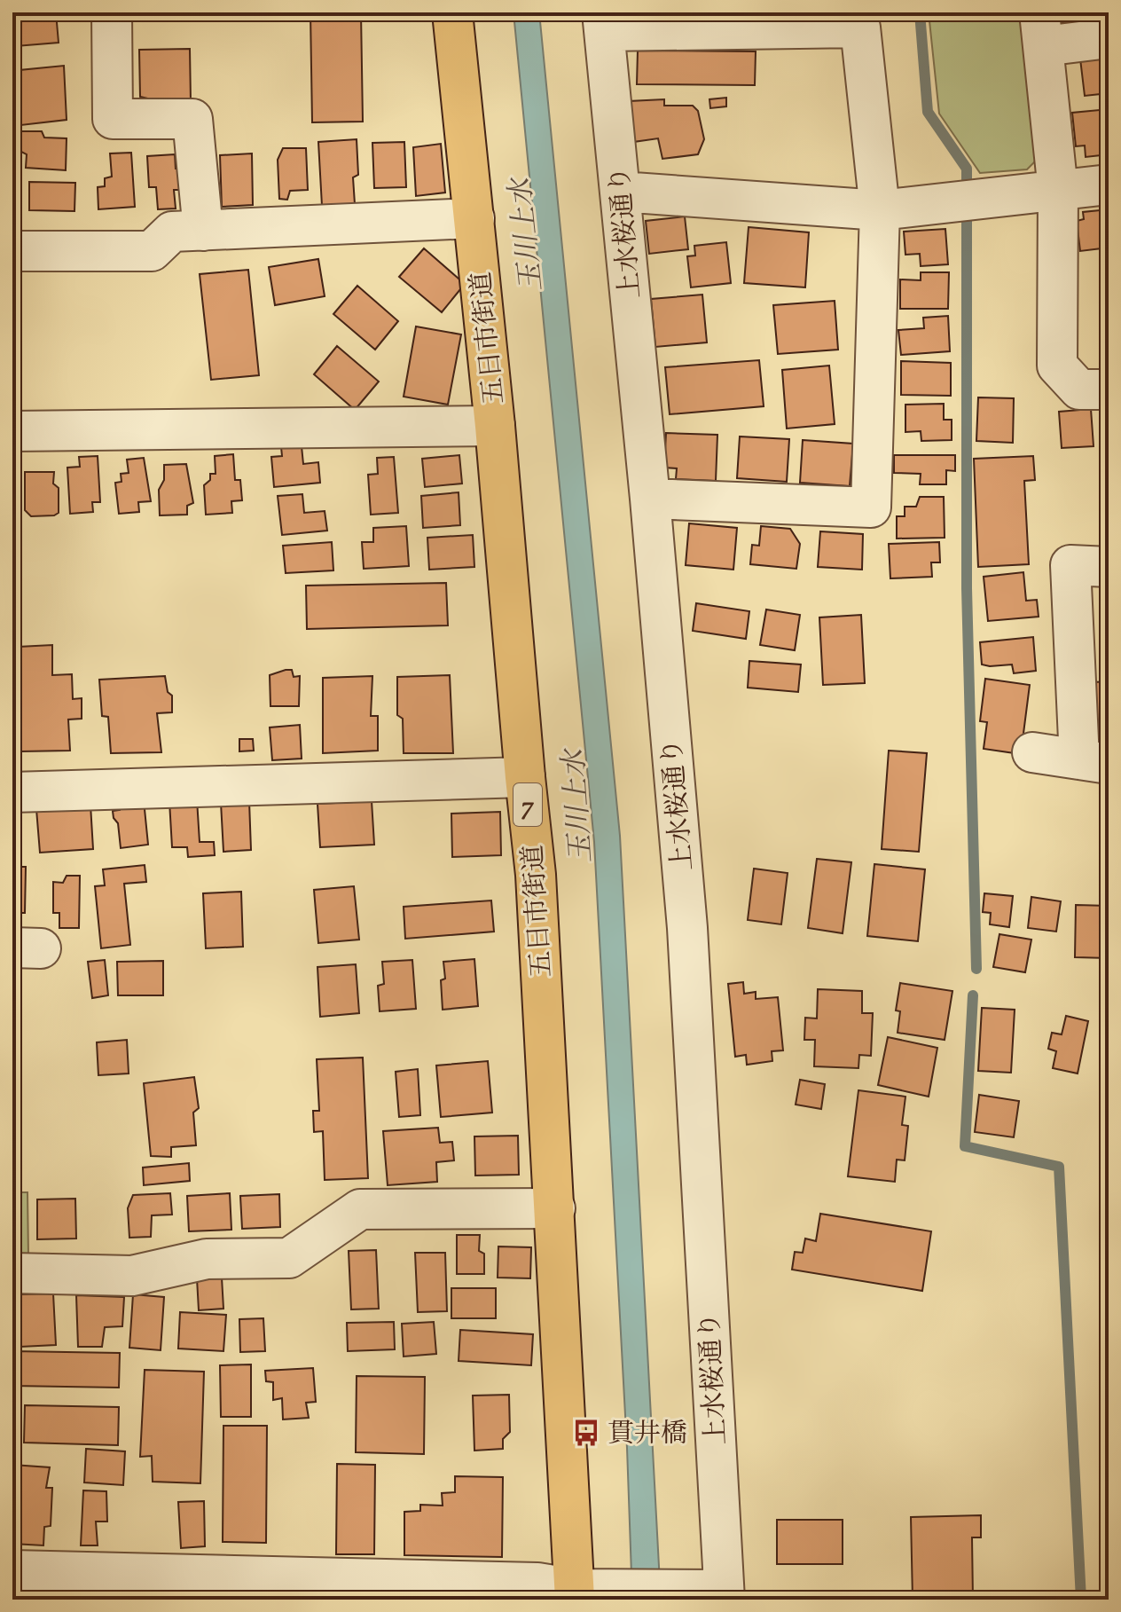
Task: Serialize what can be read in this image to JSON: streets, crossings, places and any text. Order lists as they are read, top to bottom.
{
  "streets": {
    "main road": ["五日市街道", "7"],
    "street": ["上水桜通り"]
  },
  "water": ["玉川上水"],
  "places": {
    "bus stop": ["貫井橋"]
  }
}
